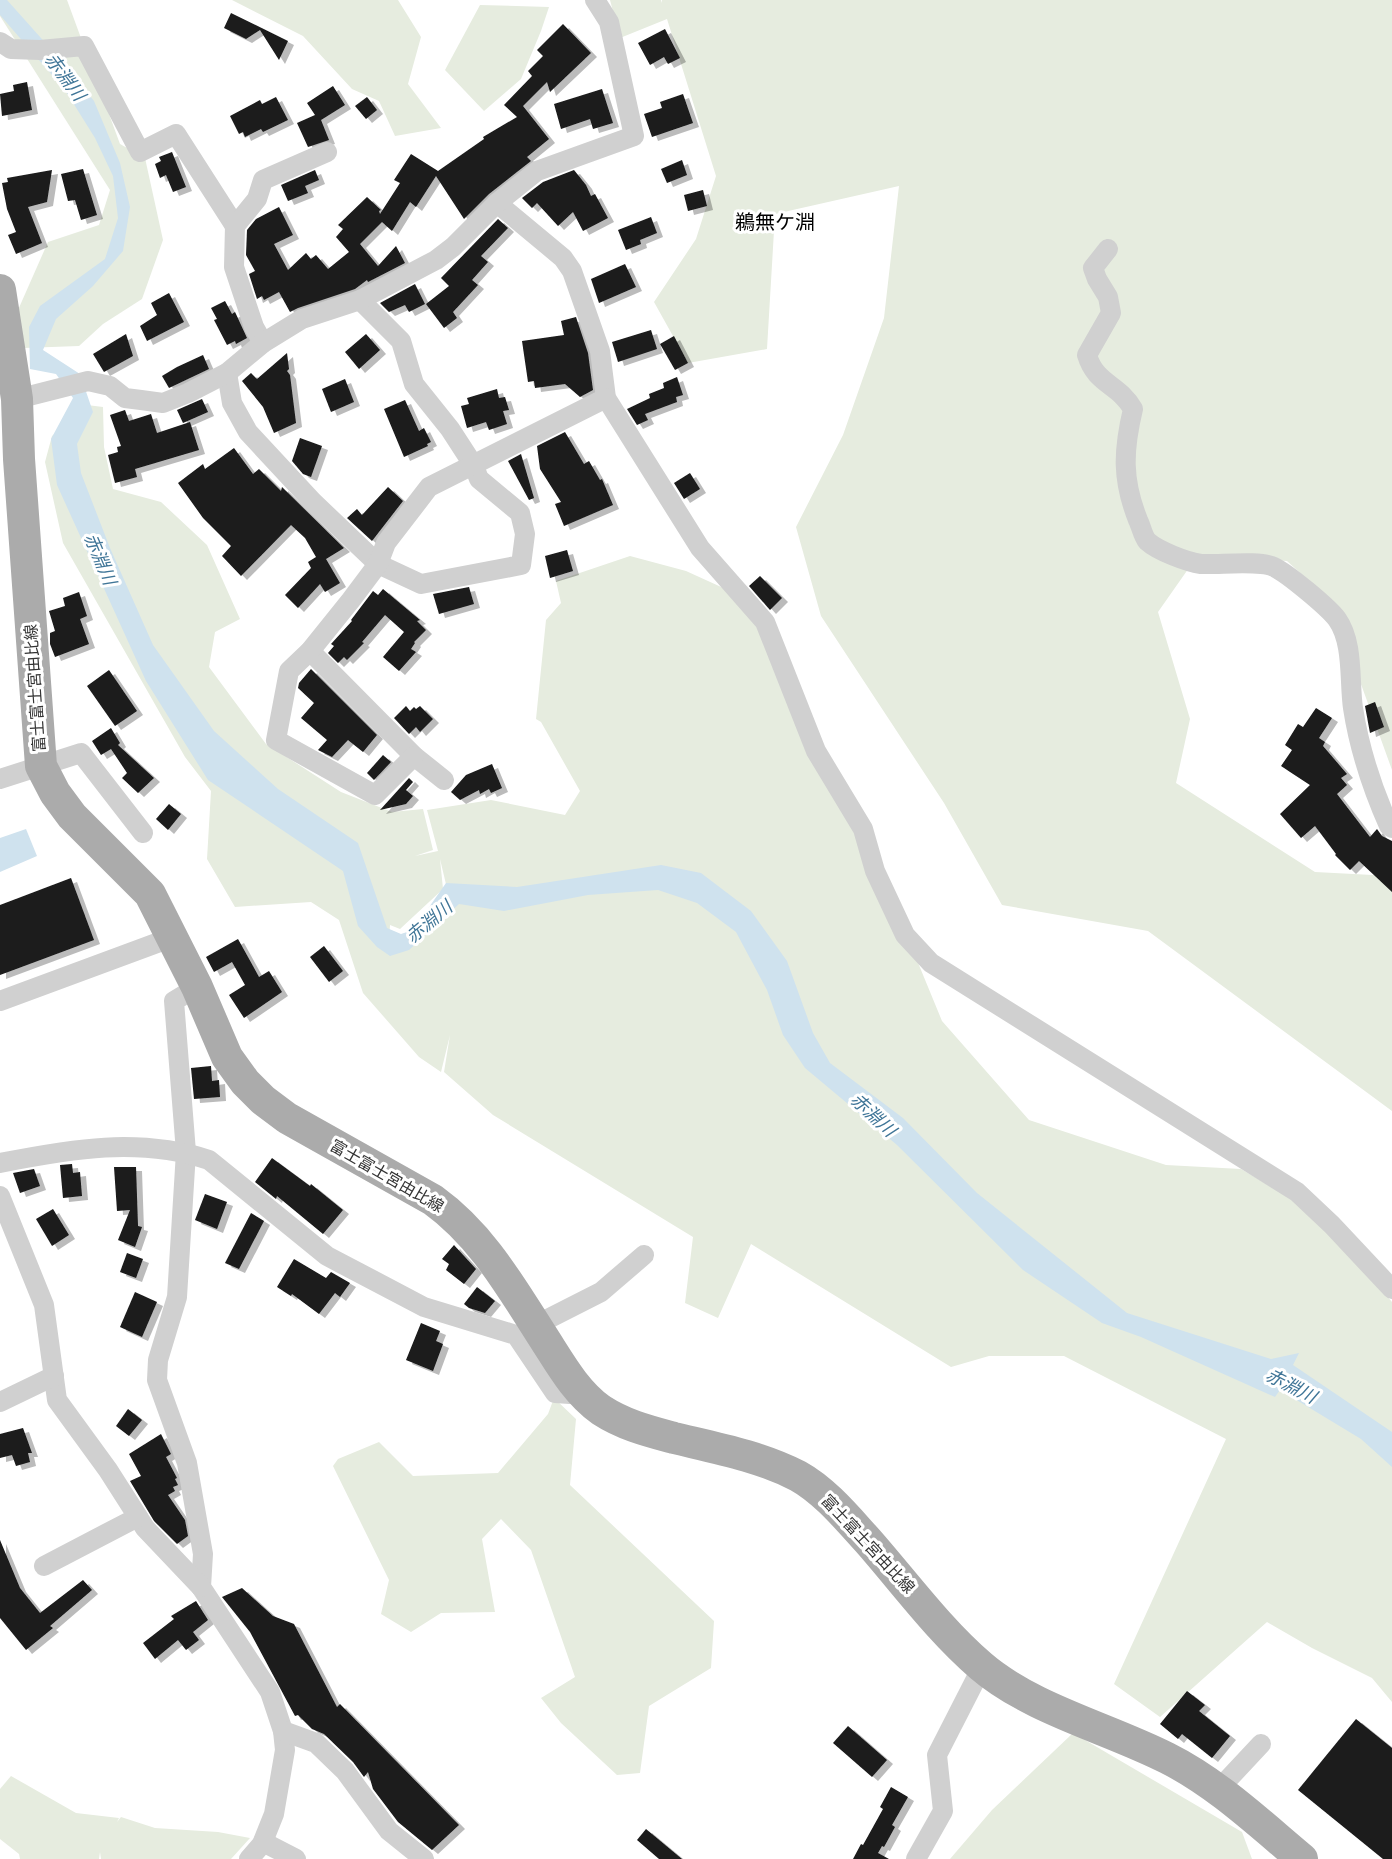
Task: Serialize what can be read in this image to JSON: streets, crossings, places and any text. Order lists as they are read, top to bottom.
{
  "streets": {
    "main road": ["富士富士宮由比線"]
  },
  "districts": ["鵜無ケ淵"],
  "water": ["赤淵川"]
}
